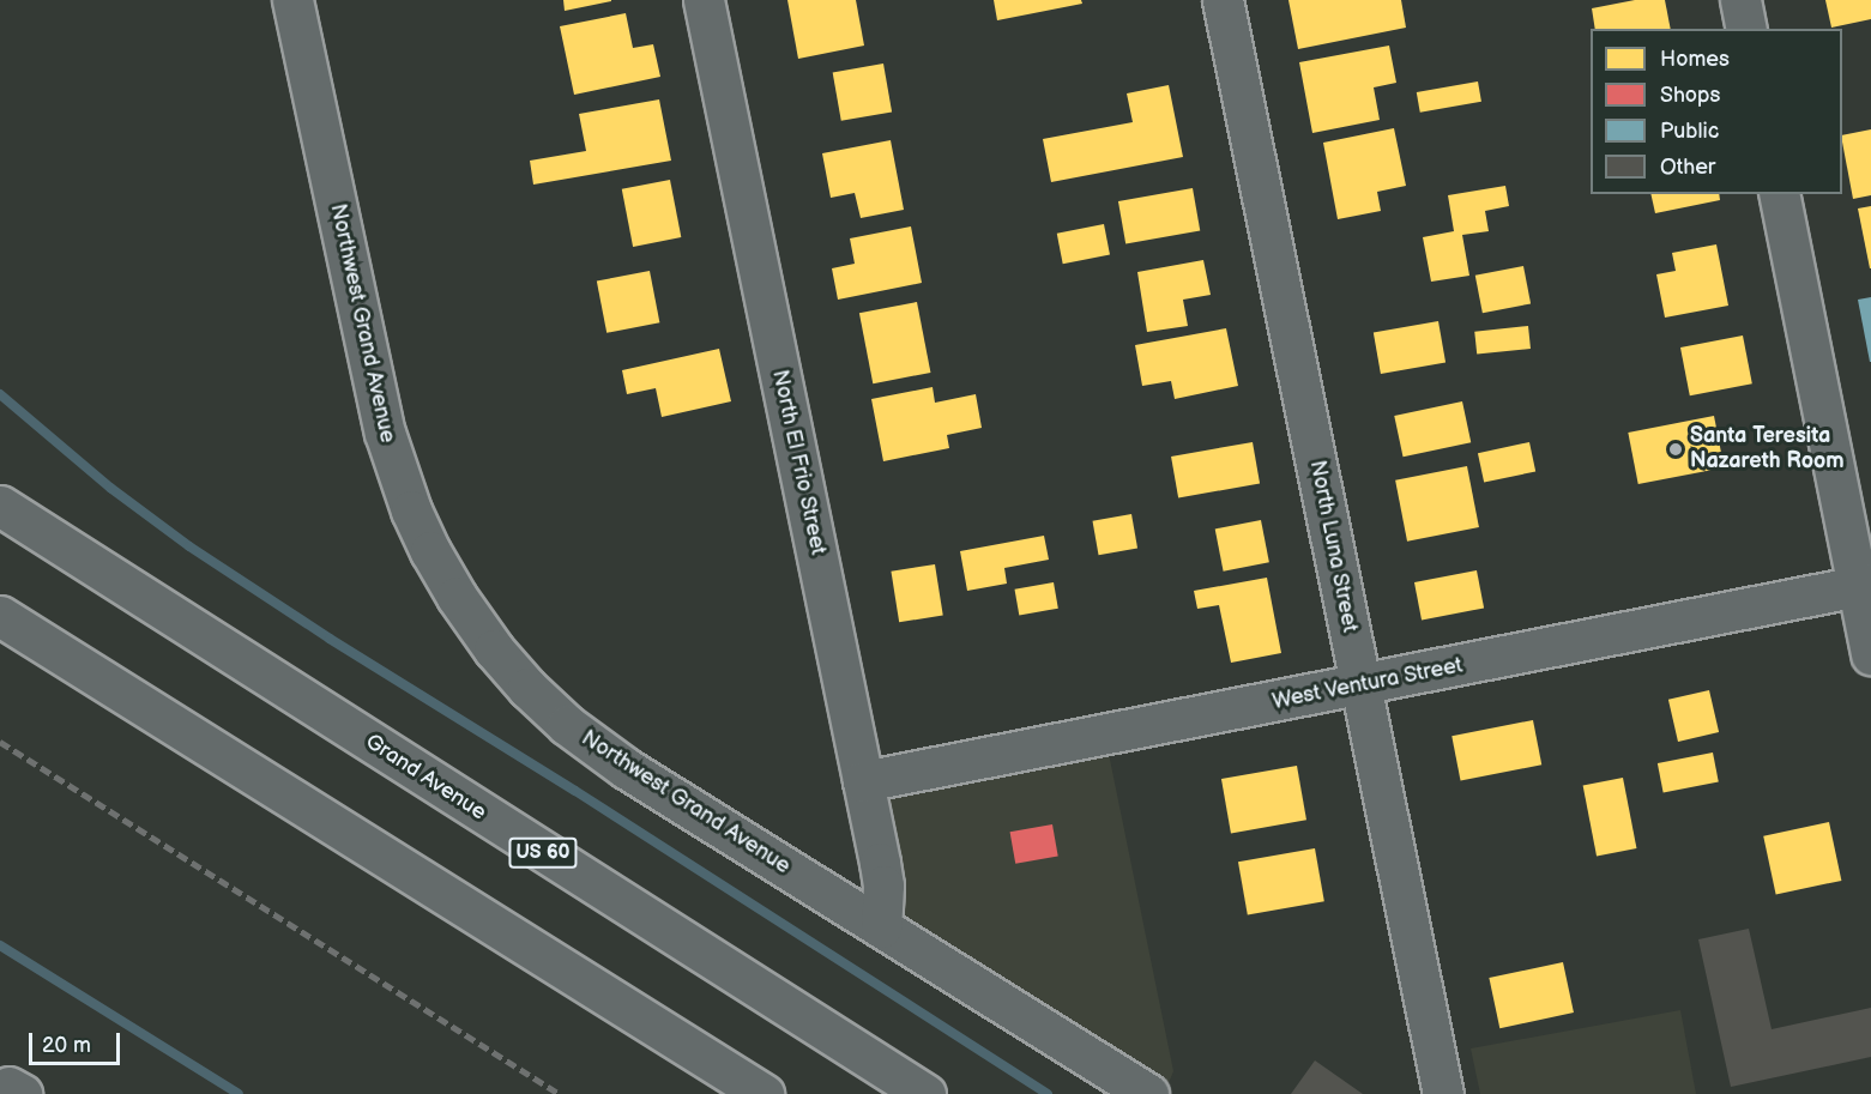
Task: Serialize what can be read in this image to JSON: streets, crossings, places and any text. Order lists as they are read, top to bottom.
{
  "streets": {
    "main road": [
      "Northwest Grand Avenue",
      "North El Frio Street",
      "North Luna Street",
      "West Ventura Street",
      "Grand Avenue",
      "US 60"
    ]
  },
  "crossings": [
    ["Northwest Grand Avenue", "North El Frio Street"],
    ["North El Frio Street", "West Ventura Street"],
    ["North Luna Street", "West Ventura Street"]
  ],
  "places": ["Santa Teresita Nazareth Room"],
  "legend": [
    "Homes",
    "Shops",
    "Public",
    "Other"
  ],
  "scale_bar": "20 m"
}
